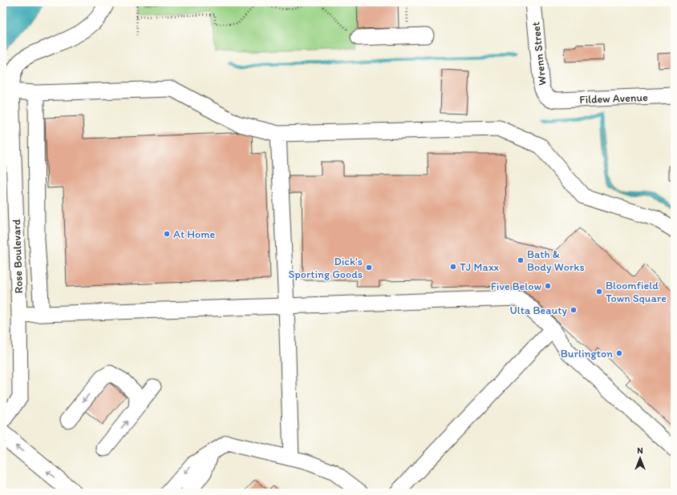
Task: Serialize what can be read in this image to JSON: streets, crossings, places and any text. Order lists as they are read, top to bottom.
{
  "streets": {
    "street": ["Wrenn Street", "Fildew Avenue", "Rose Boulevard"]
  },
  "crossings": [
    ["Wrenn Street", "Fildew Avenue"]
  ],
  "places": [
    "At Home",
    "Bath & Body Works",
    "TJ Maxx",
    "Dick's Sporting Goods",
    "Five Below",
    "Bloomfield Town Square",
    "Ulta Beauty",
    "Burlington"
  ],
  "north": "top"
}
